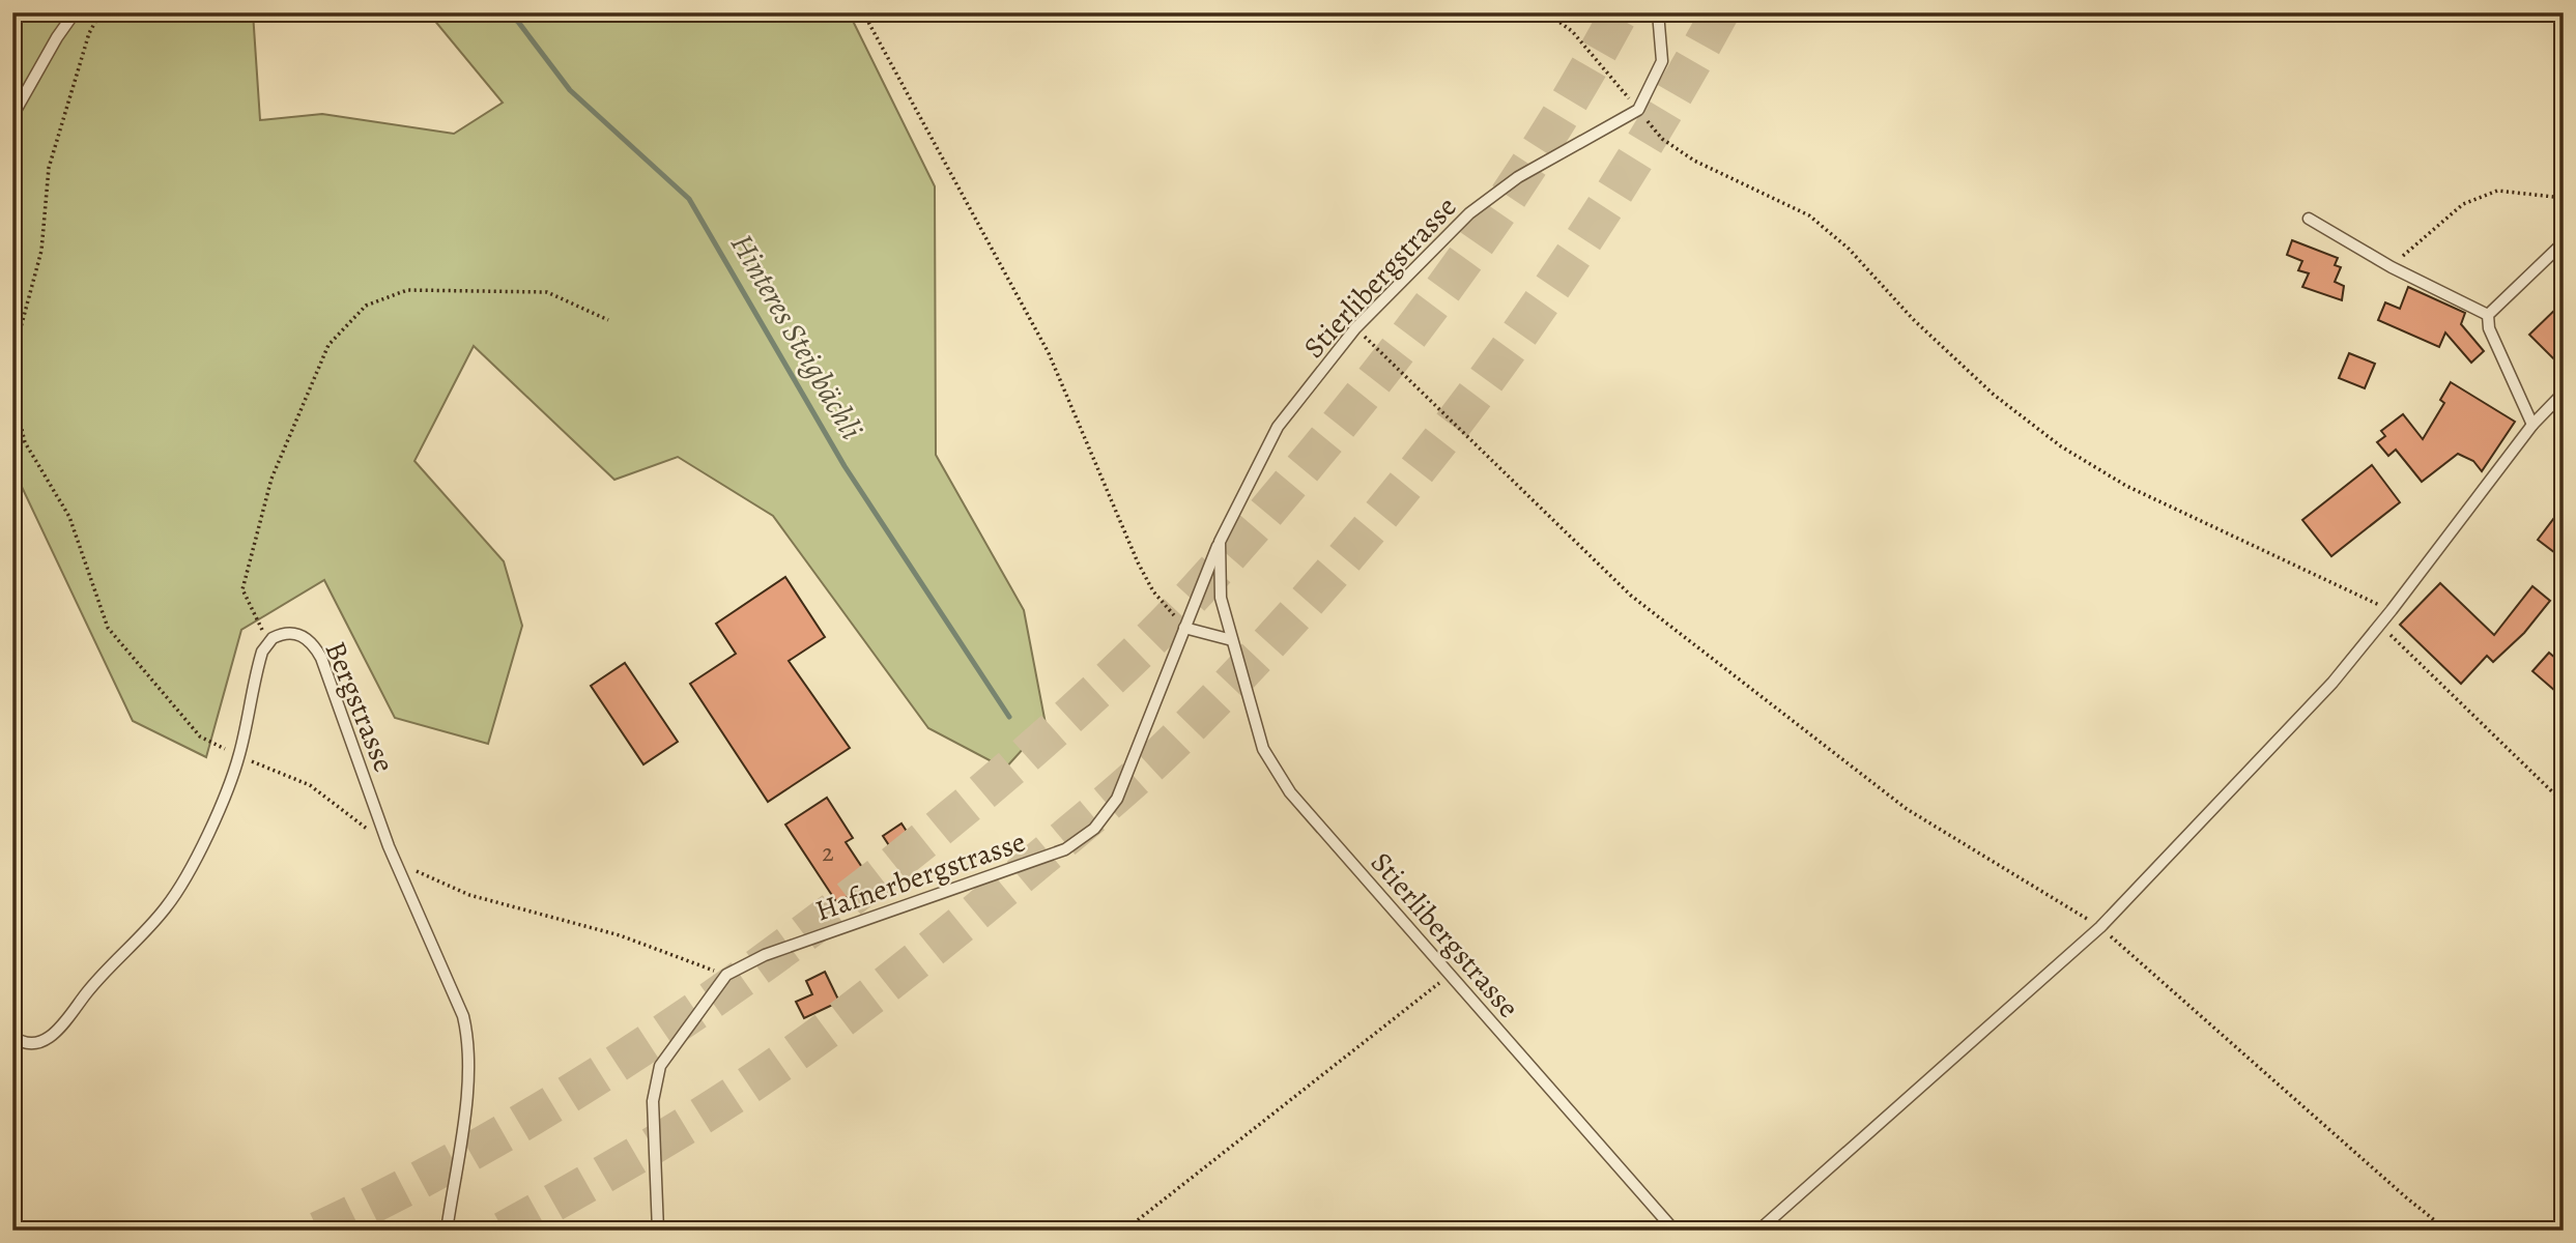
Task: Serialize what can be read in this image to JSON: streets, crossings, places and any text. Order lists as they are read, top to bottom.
{
  "streets": {
    "lane": ["Stierlibergstrasse", "Bergstrasse", "Hafnerbergstrasse"]
  },
  "crossings": [
    ["Stierlibergstrasse", "Hafnerbergstrasse"]
  ],
  "water": ["Hinteres Steigbächli"],
  "house_numbers": ["2"]
}
